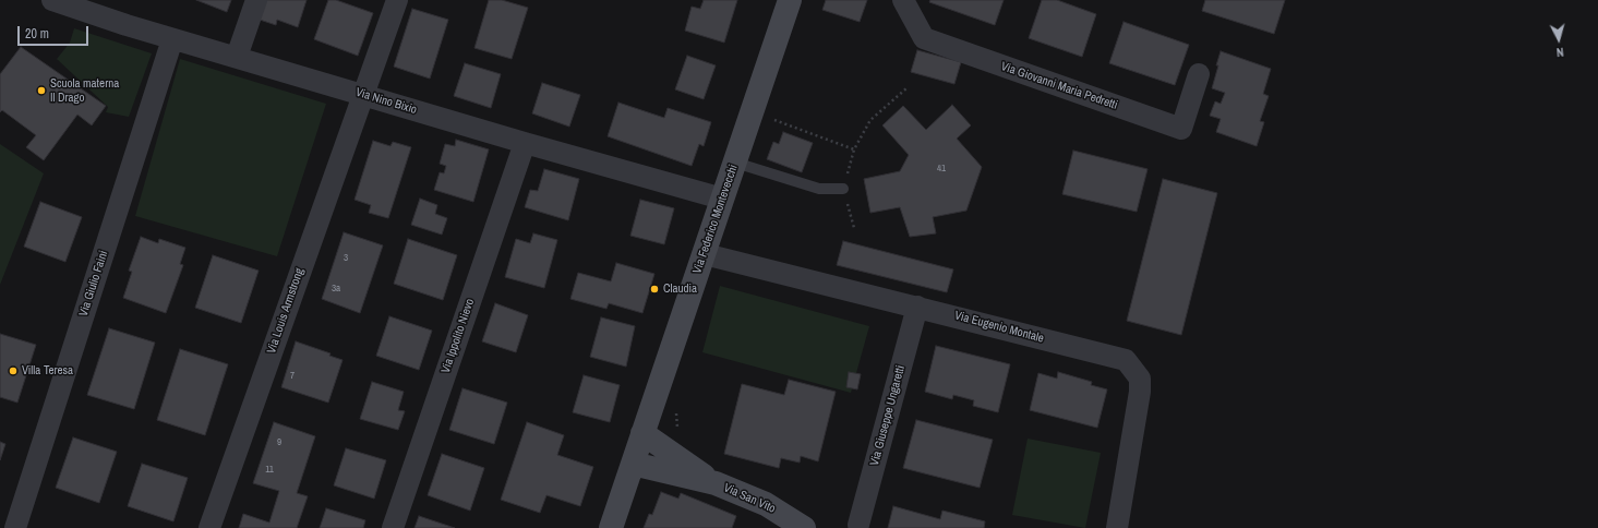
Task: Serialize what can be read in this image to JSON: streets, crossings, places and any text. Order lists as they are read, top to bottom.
{
  "streets": {
    "street": [
      "Via Giovanni Maria Pedretti",
      "Via Nino Bixio",
      "Via Federico Montevecchi",
      "Via Giulio Faini",
      "Via Louis Armstrong",
      "Via Eugenio Montale",
      "Via Ippolito Nievo",
      "Via Giuseppe Ungaretti",
      "Via San Vito"
    ]
  },
  "crossings": [
    ["Via Nino Bixio", "Via Federico Montevecchi"],
    ["Via Nino Bixio", "Via Giulio Faini"],
    ["Via Nino Bixio", "Via Louis Armstrong"],
    ["Via Nino Bixio", "Via Ippolito Nievo"],
    ["Via Federico Montevecchi", "Via Eugenio Montale"],
    ["Via Federico Montevecchi", "Via San Vito"],
    ["Via Eugenio Montale", "Via Giuseppe Ungaretti"]
  ],
  "places": ["Scuola materna Il Drago", "Claudia", "Villa Teresa"],
  "house_numbers": [
    "41",
    "3",
    "3a",
    "7",
    "9",
    "11"
  ],
  "scale_bar": "20 m",
  "north": "bottom"
}
